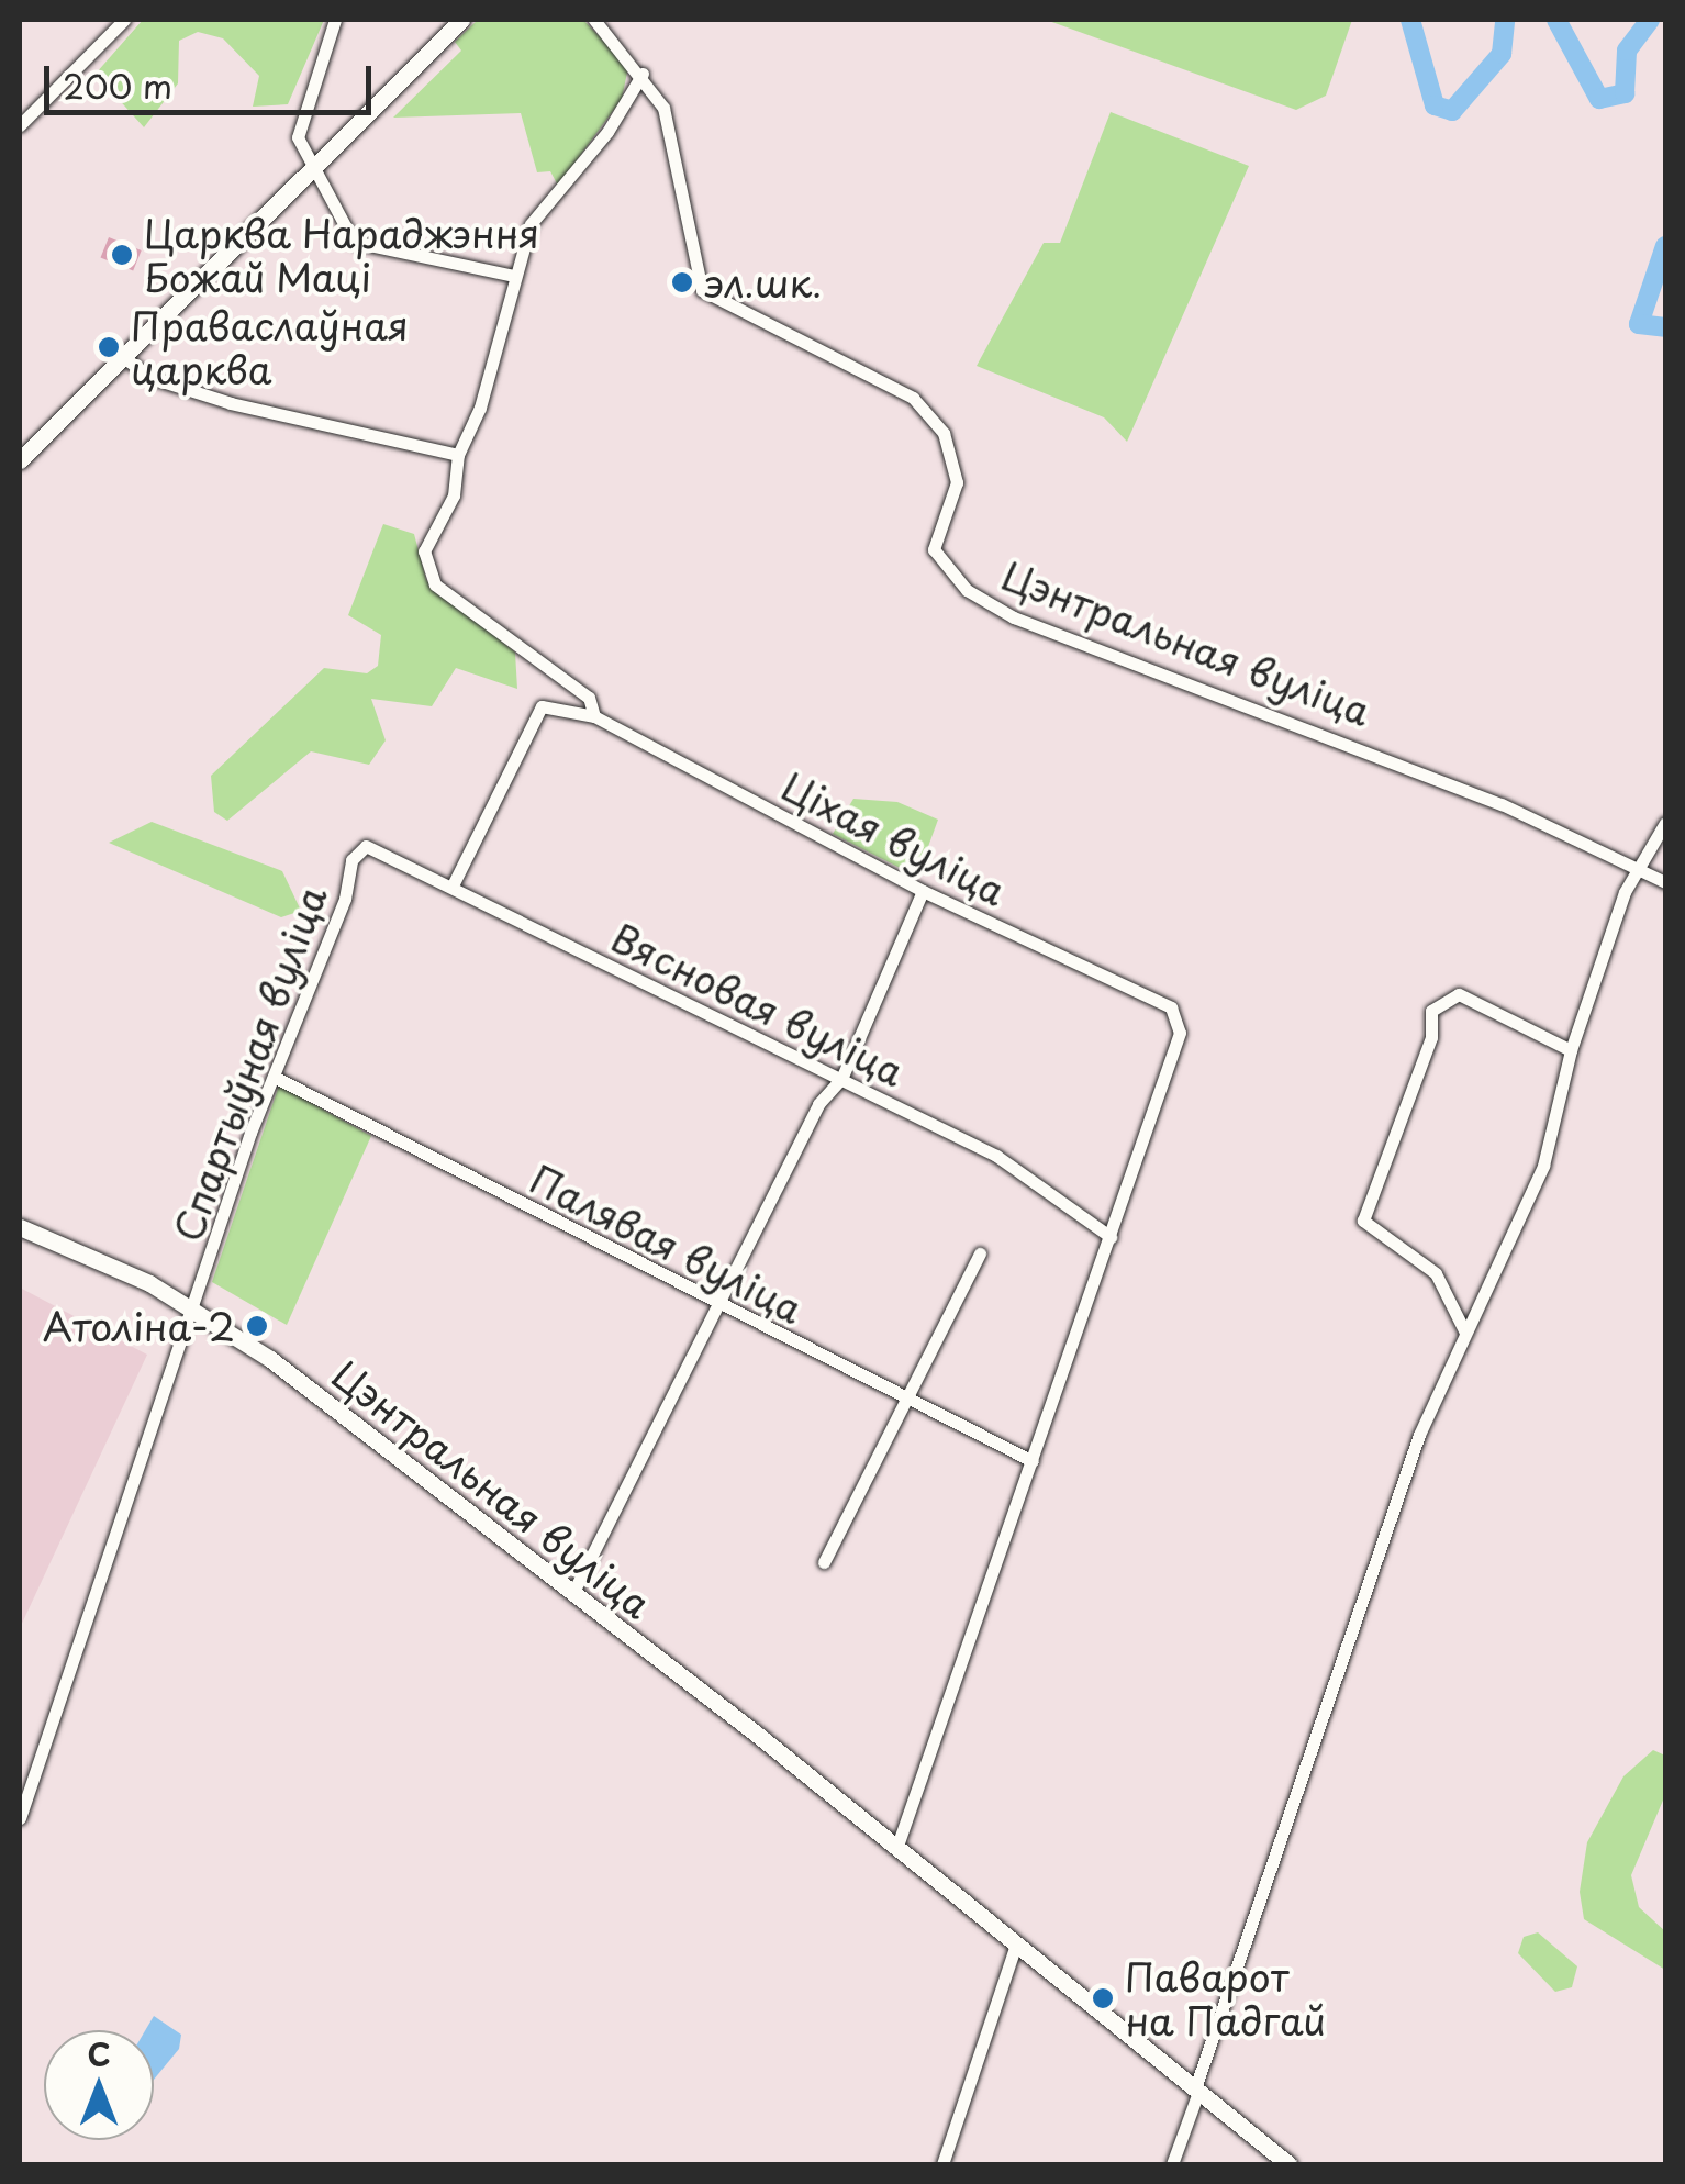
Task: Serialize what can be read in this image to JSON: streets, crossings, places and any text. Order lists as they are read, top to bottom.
{
  "streets": {
    "street": [
      "Цэнтральная вуліца",
      "Ціхая вуліца",
      "Вясновая вуліца",
      "Спартыўная вуліца",
      "Палявая вуліца"
    ]
  },
  "crossings": [
    ["Цэнтральная вуліца", "Спартыўная вуліца"],
    ["Ціхая вуліца", "Вясновая вуліца"],
    ["Вясновая вуліца", "Спартыўная вуліца"],
    ["Спартыўная вуліца", "Палявая вуліца"]
  ],
  "places": [
    "Царква Нараджэння Божай Маці",
    "эл.шк.",
    "Праваслаўная царква",
    "Атоліна-2",
    "Паварот на Падгай"
  ],
  "scale_bar": "200 m",
  "north": "top"
}
